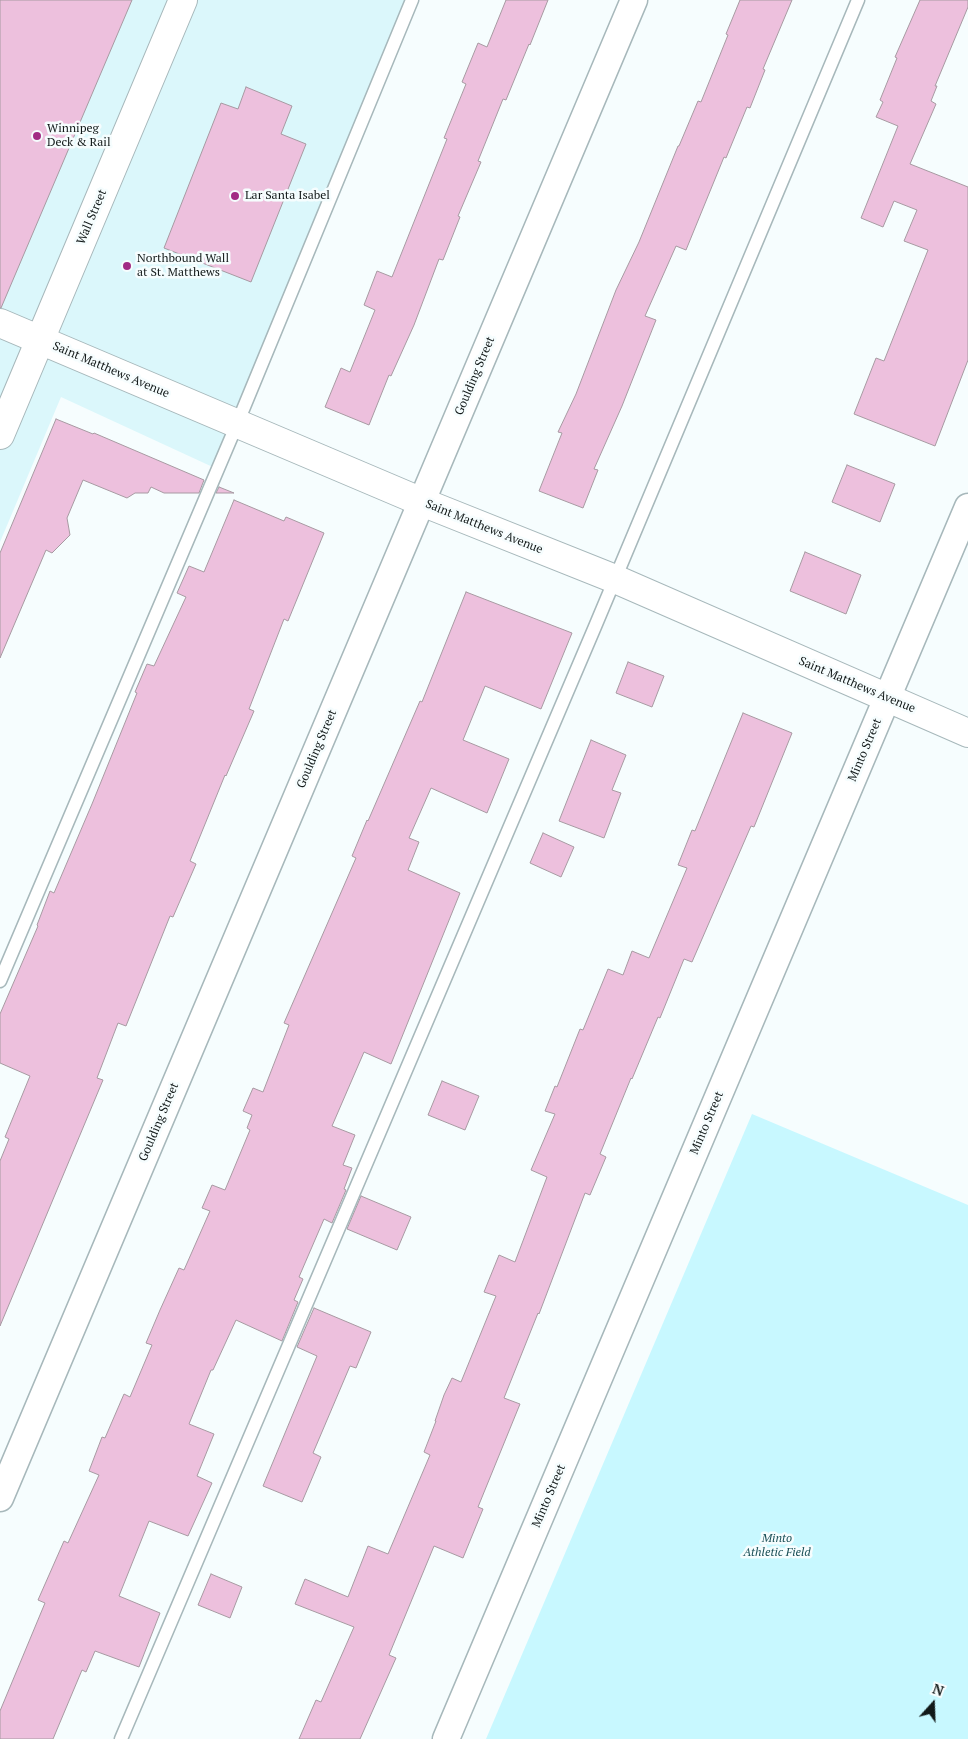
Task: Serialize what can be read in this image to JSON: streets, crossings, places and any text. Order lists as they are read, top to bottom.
{
  "streets": {
    "street": [
      "Wall Street",
      "Saint Matthews Avenue",
      "Goulding Street",
      "Minto Street"
    ]
  },
  "crossings": [
    ["Wall Street", "Saint Matthews Avenue"],
    ["Saint Matthews Avenue", "Goulding Street"],
    ["Saint Matthews Avenue", "Minto Street"]
  ],
  "parks": ["Minto Athletic Field"],
  "places": ["Winnipeg Deck & Rail", "Lar Santa Isabel", "Northbound Wall at St. Matthews"],
  "north": "top"
}
